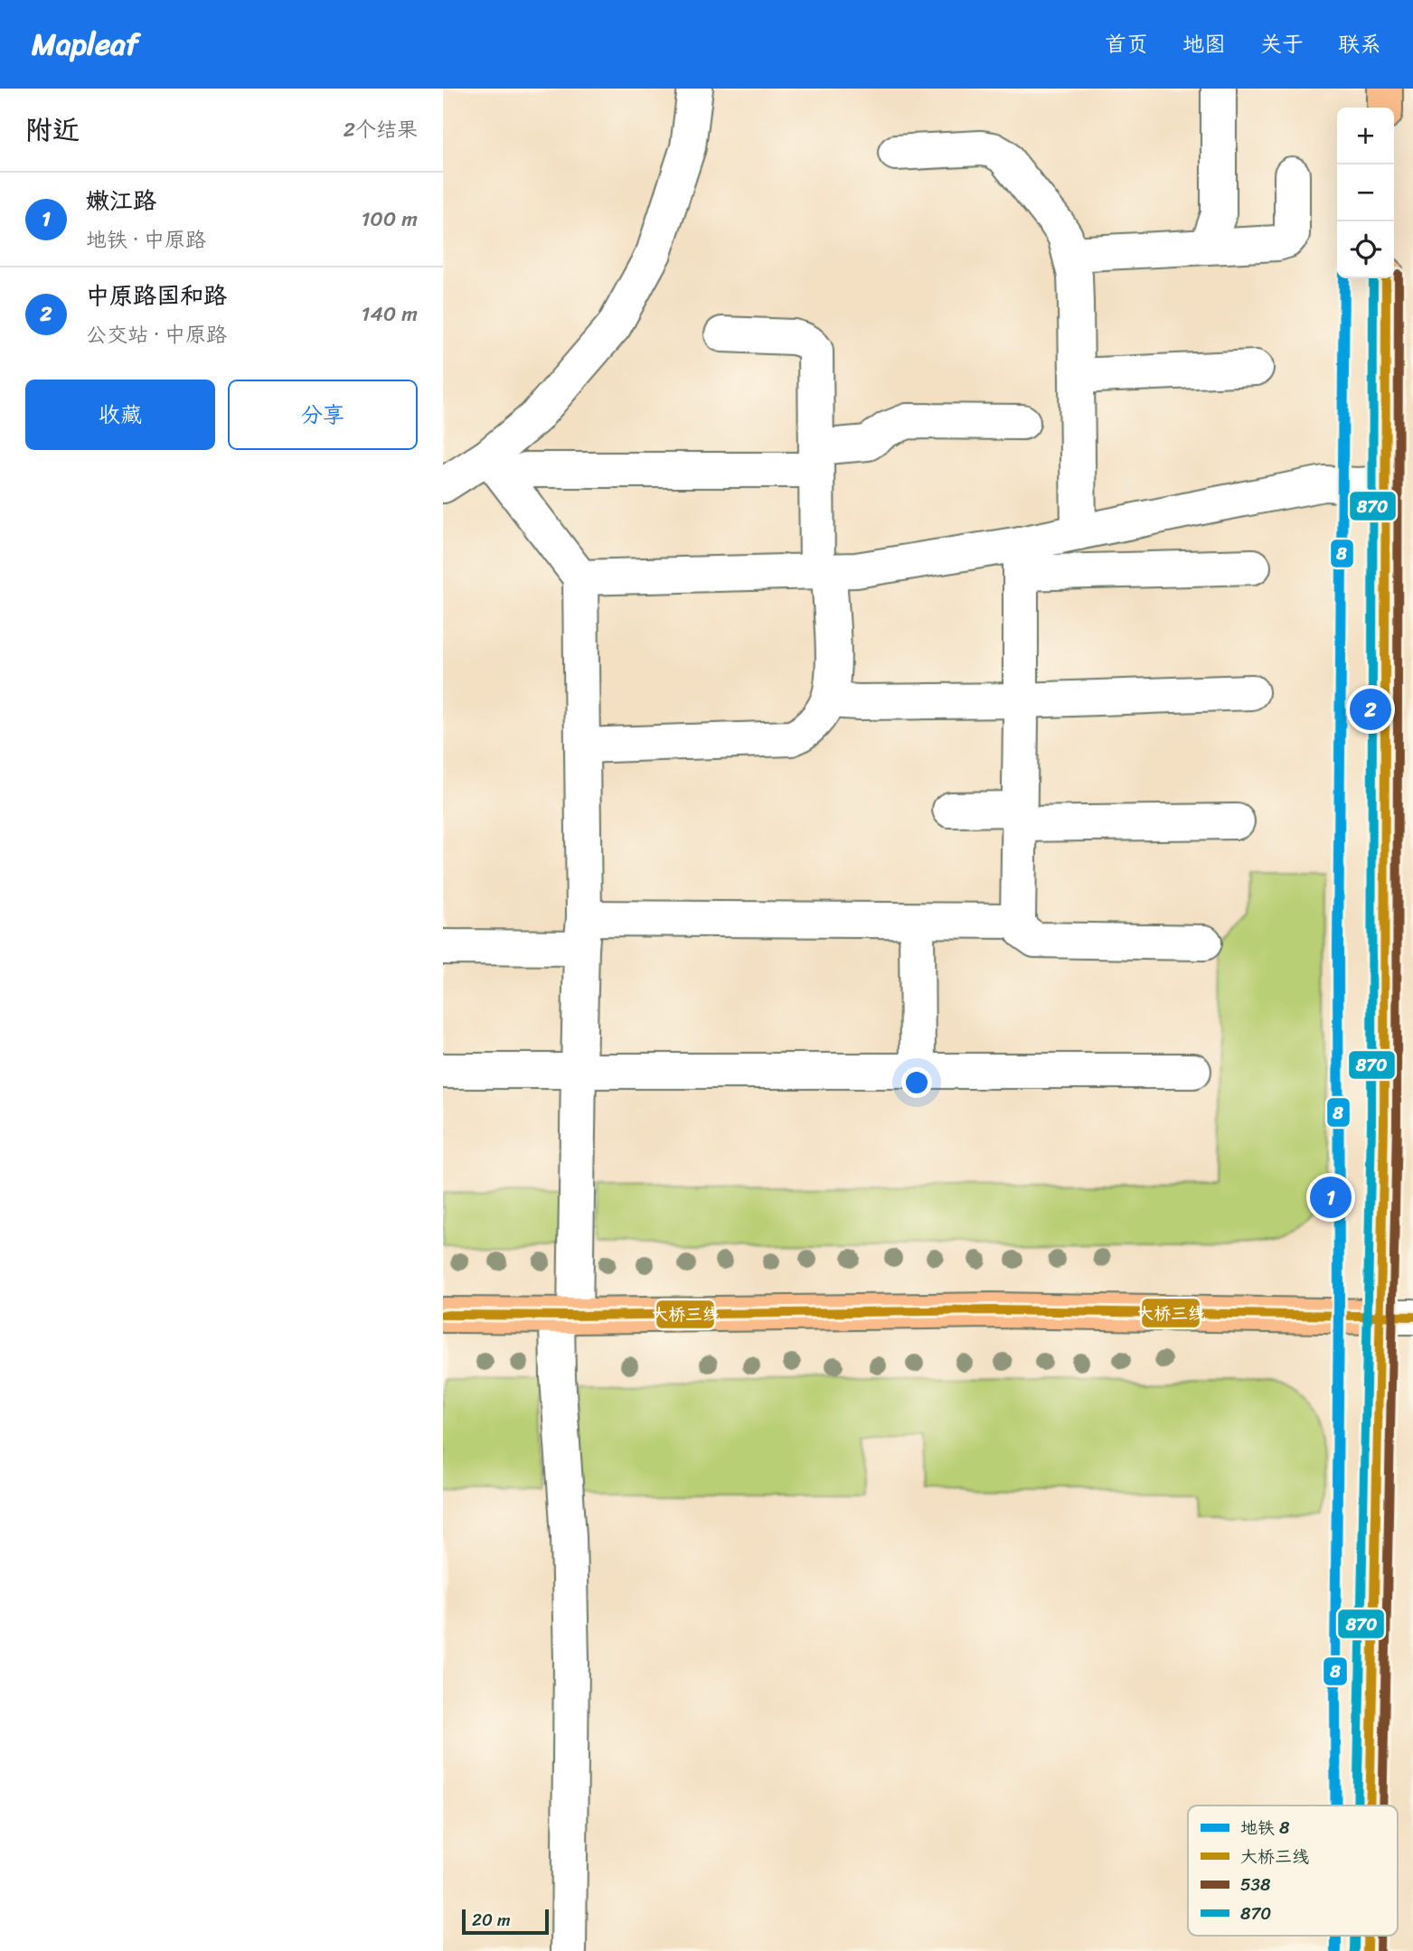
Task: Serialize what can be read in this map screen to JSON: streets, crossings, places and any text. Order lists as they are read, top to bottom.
{
  "lines": [
    "transit line 538",
    "metro line 8",
    "transit line 大桥三线",
    "transit line 870"
  ],
  "legend": [
    "地铁 8",
    "大桥三线",
    "538",
    "870"
  ],
  "scale_bar": "20 m",
  "page": {
    "header": "Mapleaf",
    "nav": [
      "首页",
      "地图",
      "关于",
      "联系"
    ],
    "heading": ["附近", "2个结果"],
    "map_buttons": ["+", "−"],
    "list": [
      {
        "mark": "1",
        "name": "嫩江路",
        "note": "地铁 · 中原路",
        "value": "100 m"
      },
      {
        "mark": "2",
        "name": "中原路国和路",
        "note": "公交站 · 中原路",
        "value": "140 m"
      }
    ],
    "buttons": ["收藏", "分享"],
    "pins": ["2", "1"],
    "scale": "20 m"
  }
}
